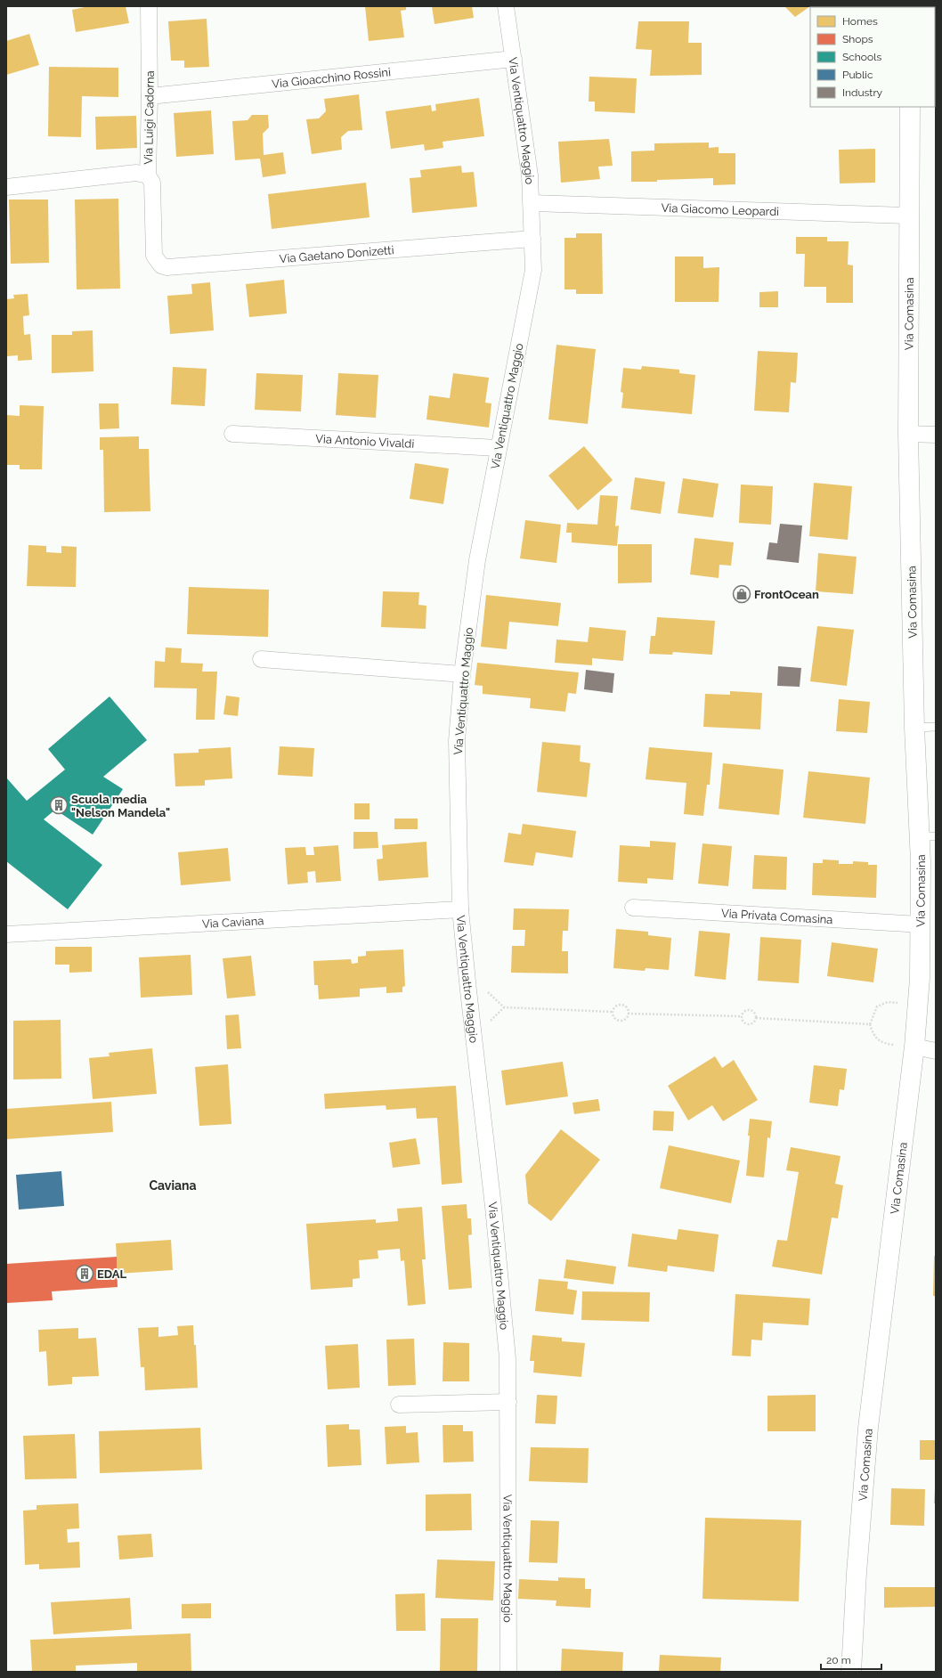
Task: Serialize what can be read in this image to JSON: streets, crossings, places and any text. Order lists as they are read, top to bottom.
{
  "streets": {
    "street": [
      "Via Gioacchino Rossini",
      "Via Luigi Cadorna",
      "Via Ventiquattro Maggio",
      "Via Giacomo Leopardi",
      "Via Gaetano Donizetti",
      "Via Comasina",
      "Via Antonio Vivaldi",
      "Via Privata Comasina",
      "Via Caviana"
    ]
  },
  "crossings": [
    ["Via Gioacchino Rossini", "Via Luigi Cadorna"],
    ["Via Gioacchino Rossini", "Via Ventiquattro Maggio"],
    ["Via Luigi Cadorna", "Via Gaetano Donizetti"],
    ["Via Ventiquattro Maggio", "Via Giacomo Leopardi"],
    ["Via Ventiquattro Maggio", "Via Gaetano Donizetti"],
    ["Via Ventiquattro Maggio", "Via Antonio Vivaldi"],
    ["Via Ventiquattro Maggio", "Via Caviana"],
    ["Via Giacomo Leopardi", "Via Comasina"],
    ["Via Comasina", "Via Privata Comasina"]
  ],
  "districts": ["Caviana"],
  "places": {
    "shop": ["FrontOcean"],
    "building": ["Scuola media \"Nelson Mandela\"", "EDAL"]
  },
  "legend": [
    "Homes",
    "Shops",
    "Schools",
    "Public",
    "Industry"
  ],
  "scale_bar": "20 m"
}
